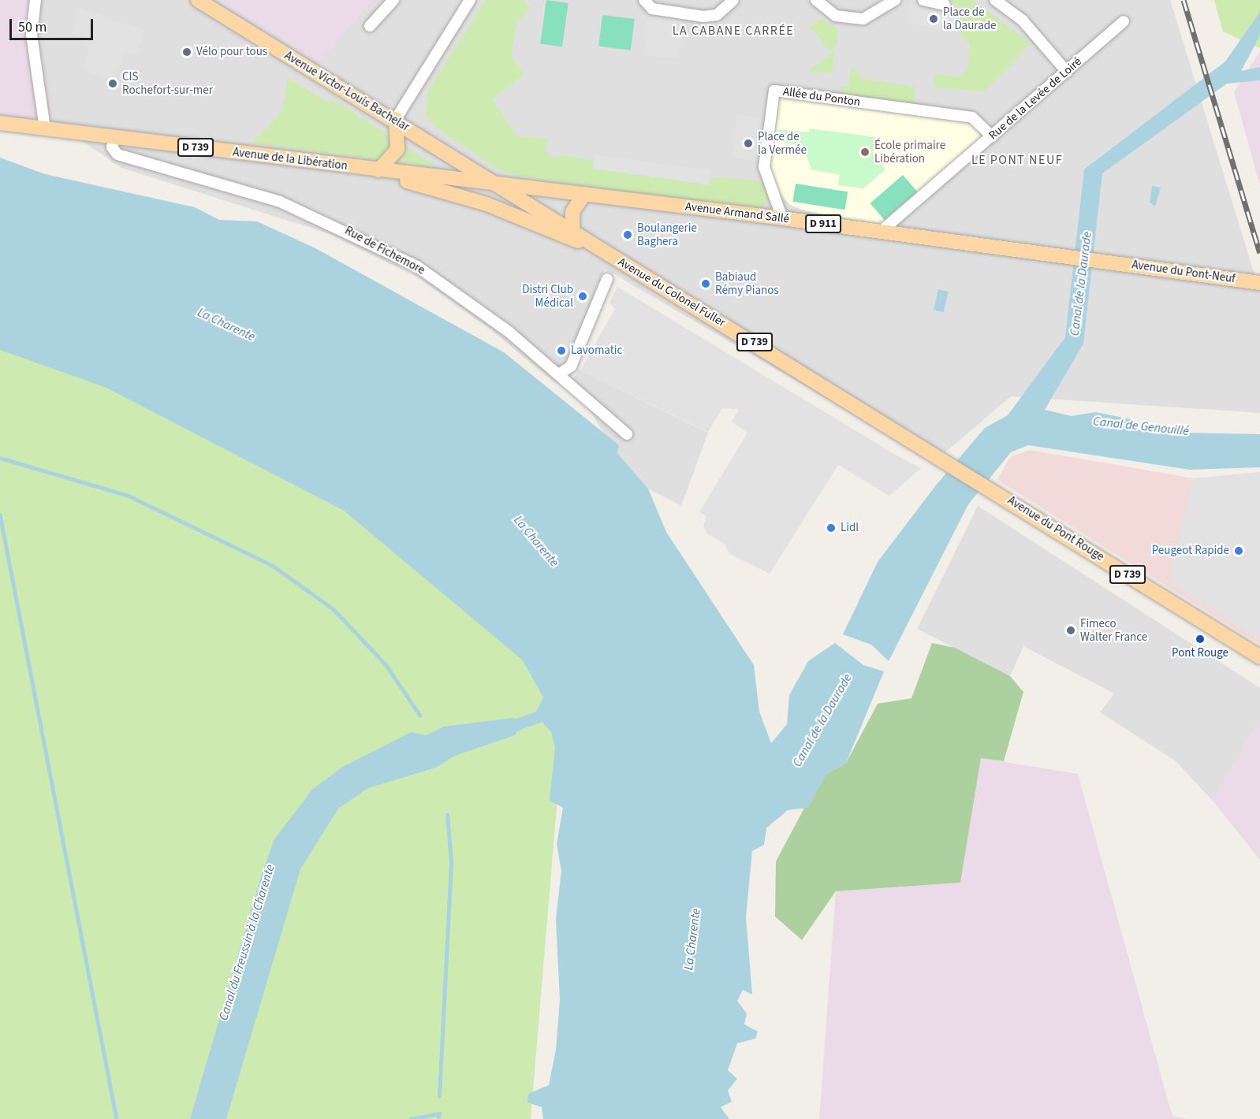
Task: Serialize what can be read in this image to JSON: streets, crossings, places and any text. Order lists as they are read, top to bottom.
{
  "streets": {
    "main road": [
      "Avenue Victor-Louis Bachelar",
      "D 739",
      "Avenue de la Libération",
      "Avenue Armand Sallé",
      "D 911",
      "Avenue du Pont-Neuf",
      "Avenue du Colonel Fuller",
      "Avenue du Pont Rouge"
    ],
    "street": ["Allée du Ponton", "Rue de la Levée de Loiré", "Rue de Fichemore"]
  },
  "crossings": [
    ["Avenue Victor-Louis Bachelar", "Avenue de la Libération"],
    ["Avenue Victor-Louis Bachelar", "Avenue Armand Sallé"],
    ["Avenue Victor-Louis Bachelar", "Avenue du Colonel Fuller"],
    ["Allée du Ponton", "Rue de la Levée de Loiré"],
    ["Allée du Ponton", "Avenue Armand Sallé"],
    ["Rue de la Levée de Loiré", "Avenue Armand Sallé"],
    ["D 739", "Avenue de la Libération"],
    ["D 739", "Avenue du Colonel Fuller"],
    ["Avenue de la Libération", "Avenue Armand Sallé"],
    ["Avenue de la Libération", "Rue de Fichemore"],
    ["Avenue de la Libération", "Avenue du Colonel Fuller"],
    ["Avenue Armand Sallé", "Avenue du Pont-Neuf"],
    ["Avenue Armand Sallé", "Avenue du Colonel Fuller"],
    ["Avenue du Colonel Fuller", "Avenue du Pont Rouge"]
  ],
  "districts": ["LA CABANE CARRÉE", "LE PONT NEUF"],
  "water": [
    "Canal de la Daurade",
    "La Charente",
    "Canal de Genouillé",
    "Canal du Freussin à la Charente"
  ],
  "places": [
    "Place de la Daurade",
    "Vélo pour tous",
    "CIS Rochefort-sur-mer",
    "Place de la Vermée",
    "École primaire Libération",
    "Boulangerie Baghera",
    "Babiaud Rémy Pianos",
    "Distri Club Médical",
    "Lavomatic",
    "Lidl",
    "Peugeot Rapide",
    "Fimeco Walter France",
    "Pont Rouge"
  ],
  "scale_bar": "50 m"
}
